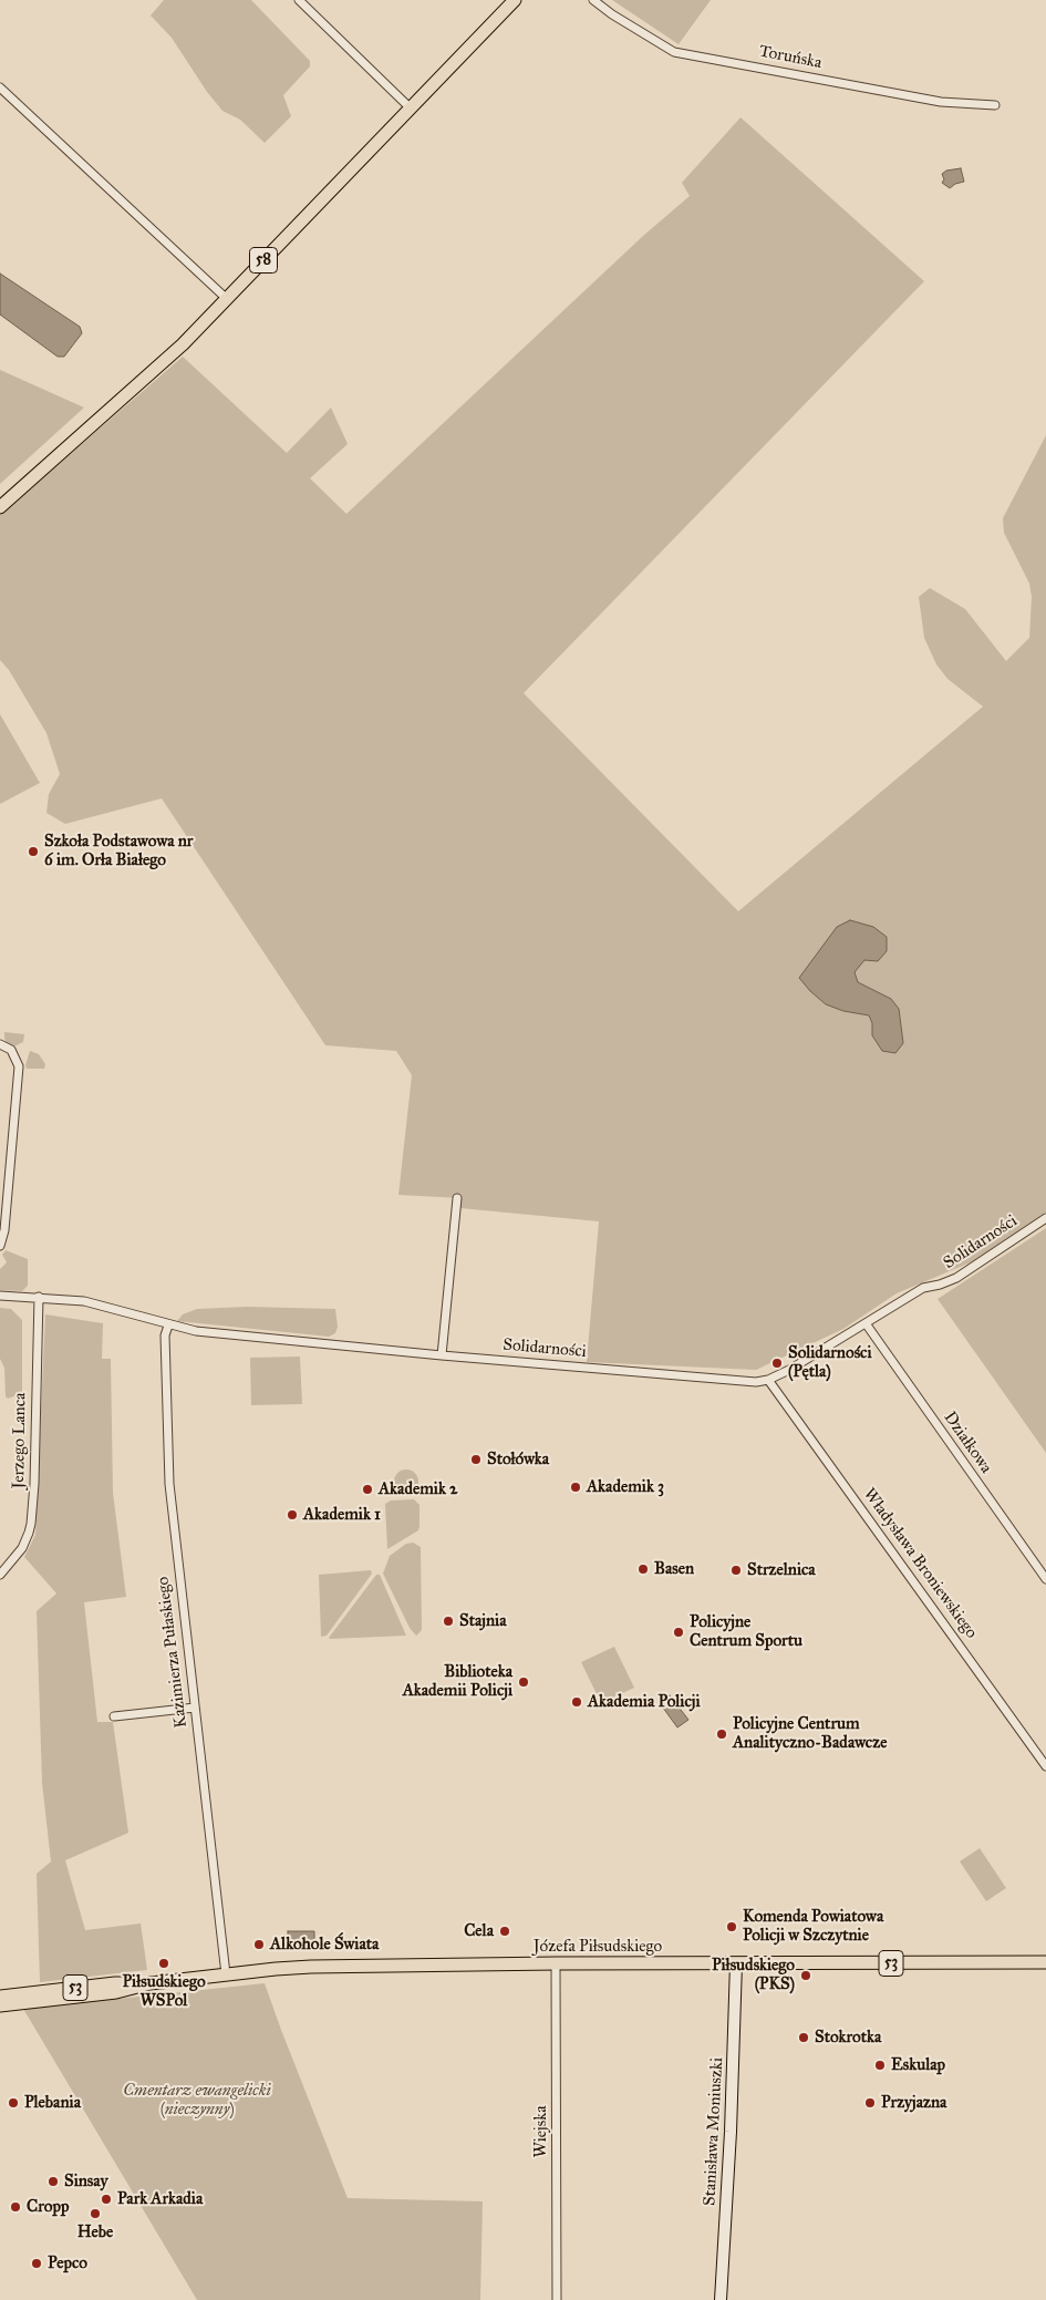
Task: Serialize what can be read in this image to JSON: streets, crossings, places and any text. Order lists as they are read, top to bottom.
{
  "streets": {
    "main road": ["58", "Józefa Piłsudskiego", "53"],
    "street": [
      "Toruńska",
      "Solidarności",
      "Jerzego Lanca",
      "Działkowa",
      "Władysława Broniewskiego",
      "Kazimierza Pułaskiego",
      "Wiejska",
      "Stanisława Moniuszki"
    ]
  },
  "crossings": [
    ["Solidarności", "Jerzego Lanca"],
    ["Solidarności", "Działkowa"],
    ["Solidarności", "Władysława Broniewskiego"],
    ["Solidarności", "Kazimierza Pułaskiego"],
    ["Kazimierza Pułaskiego", "Józefa Piłsudskiego"],
    ["Józefa Piłsudskiego", "Wiejska"],
    ["Józefa Piłsudskiego", "Stanisława Moniuszki"]
  ],
  "parks": ["Cmentarz ewangelicki (nieczynny)"],
  "places": [
    "Szkoła Podstawowa nr 6 im. Orła Białego",
    "Solidarności (Pętla)",
    "Stołówka",
    "Akademik 3",
    "Akademik 2",
    "Akademik 1",
    "Basen",
    "Strzelnica",
    "Stajnia",
    "Policyjne Centrum Sportu",
    "Biblioteka Akademii Policji",
    "Akademia Policji",
    "Policyjne Centrum Analityczno-Badawcze",
    "Komenda Powiatowa Policji w Szczytnie",
    "Cela",
    "Alkohole Świata",
    "Piłsudskiego WSPol",
    "Piłsudskiego (PKS)",
    "Stokrotka",
    "Eskulap",
    "Plebania",
    "Przyjazna",
    "Sinsay",
    "Park Arkadia",
    "Cropp",
    "Hebe",
    "Pepco"
  ]
}
